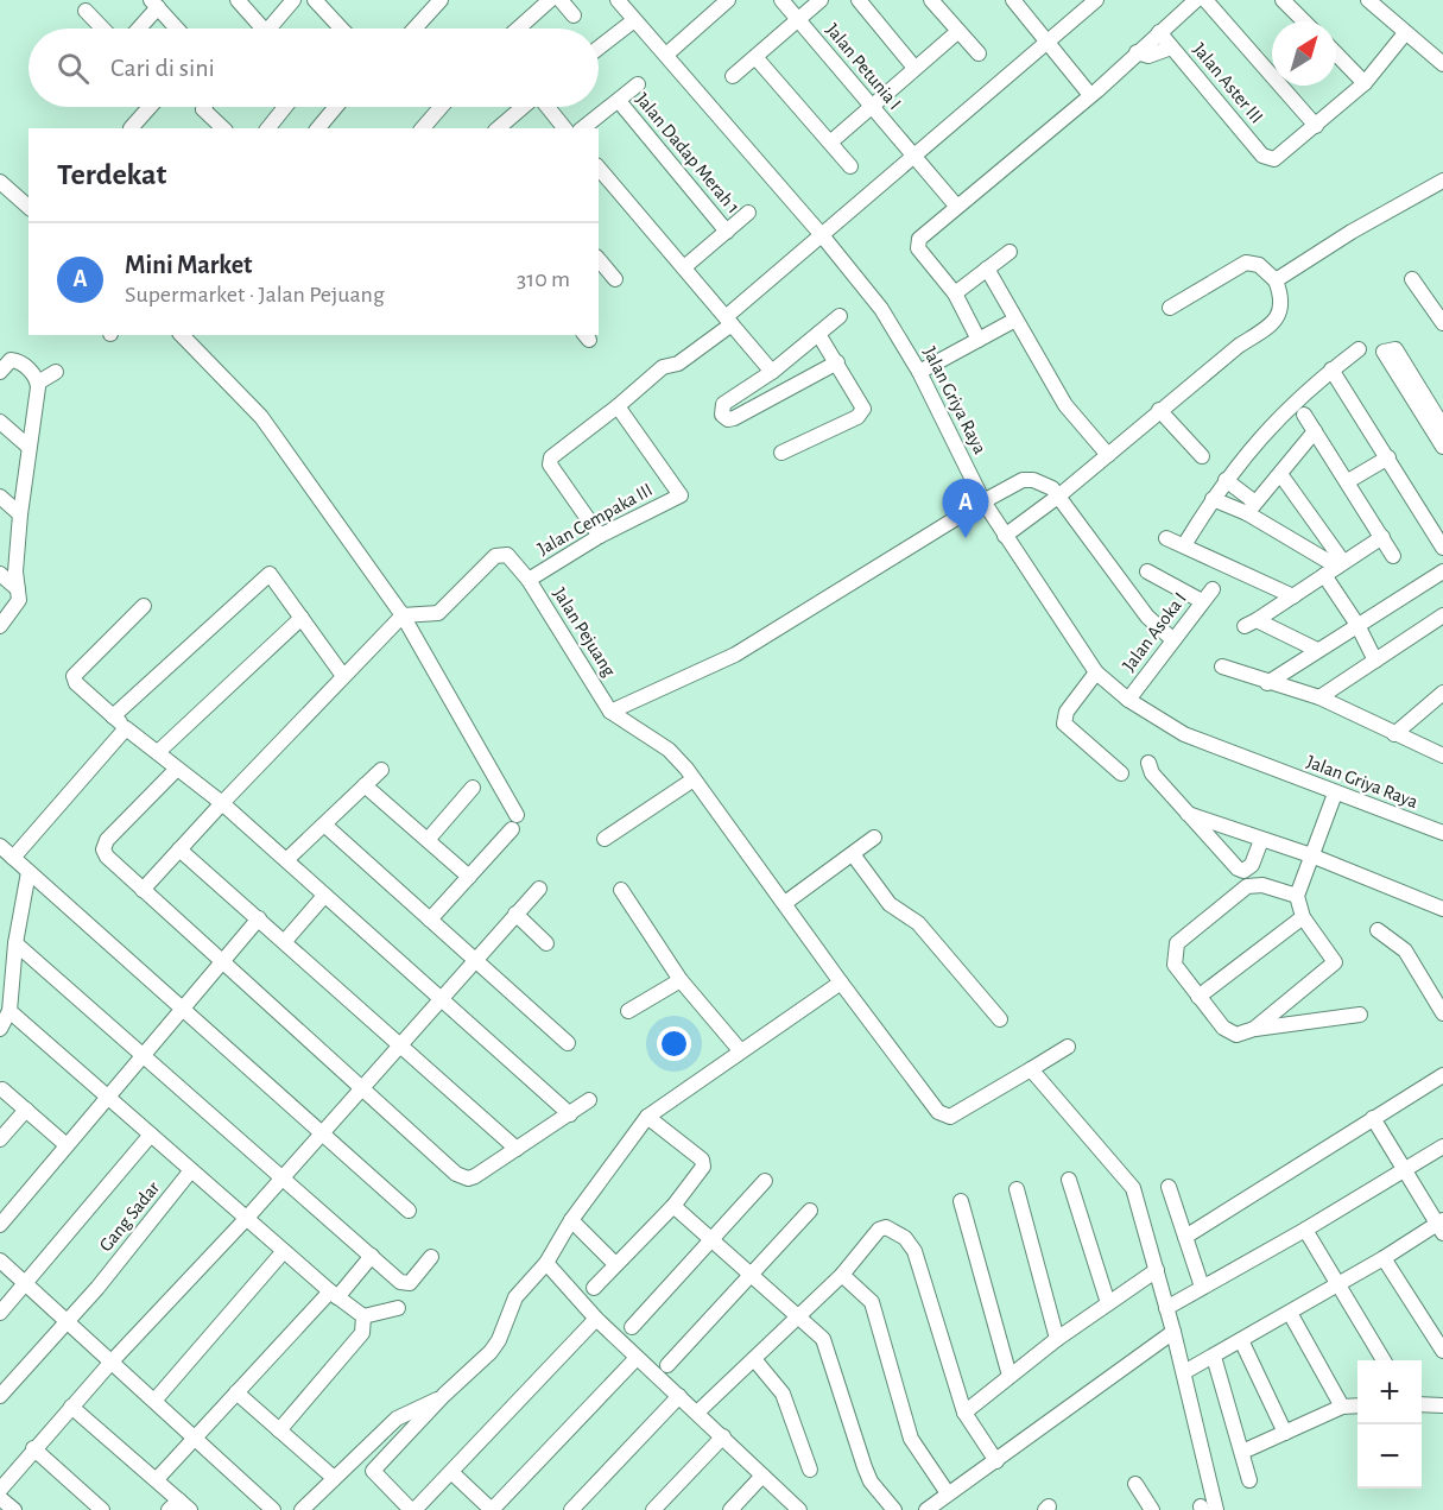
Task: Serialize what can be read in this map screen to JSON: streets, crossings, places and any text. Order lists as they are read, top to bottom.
{
  "streets": {
    "street": [
      "Jalan Petunia I",
      "Jalan Aster III",
      "Jalan Dadap Merah 1",
      "Jalan Griya Raya",
      "Jalan Cempaka III",
      "Jalan Pejuang",
      "Jalan Asoka I",
      "Gang Sadar"
    ]
  },
  "crossings": [
    ["Jalan Griya Raya", "Jalan Asoka I"],
    ["Jalan Cempaka III", "Jalan Pejuang"]
  ],
  "north": "top right",
  "page": {
    "search": "Cari di sini",
    "heading": "Terdekat",
    "list": [
      {
        "mark": "A",
        "name": "Mini Market",
        "note": "Supermarket · Jalan Pejuang",
        "value": "310 m"
      }
    ],
    "pins": "A",
    "map_buttons": ["+", "−"]
  }
}
